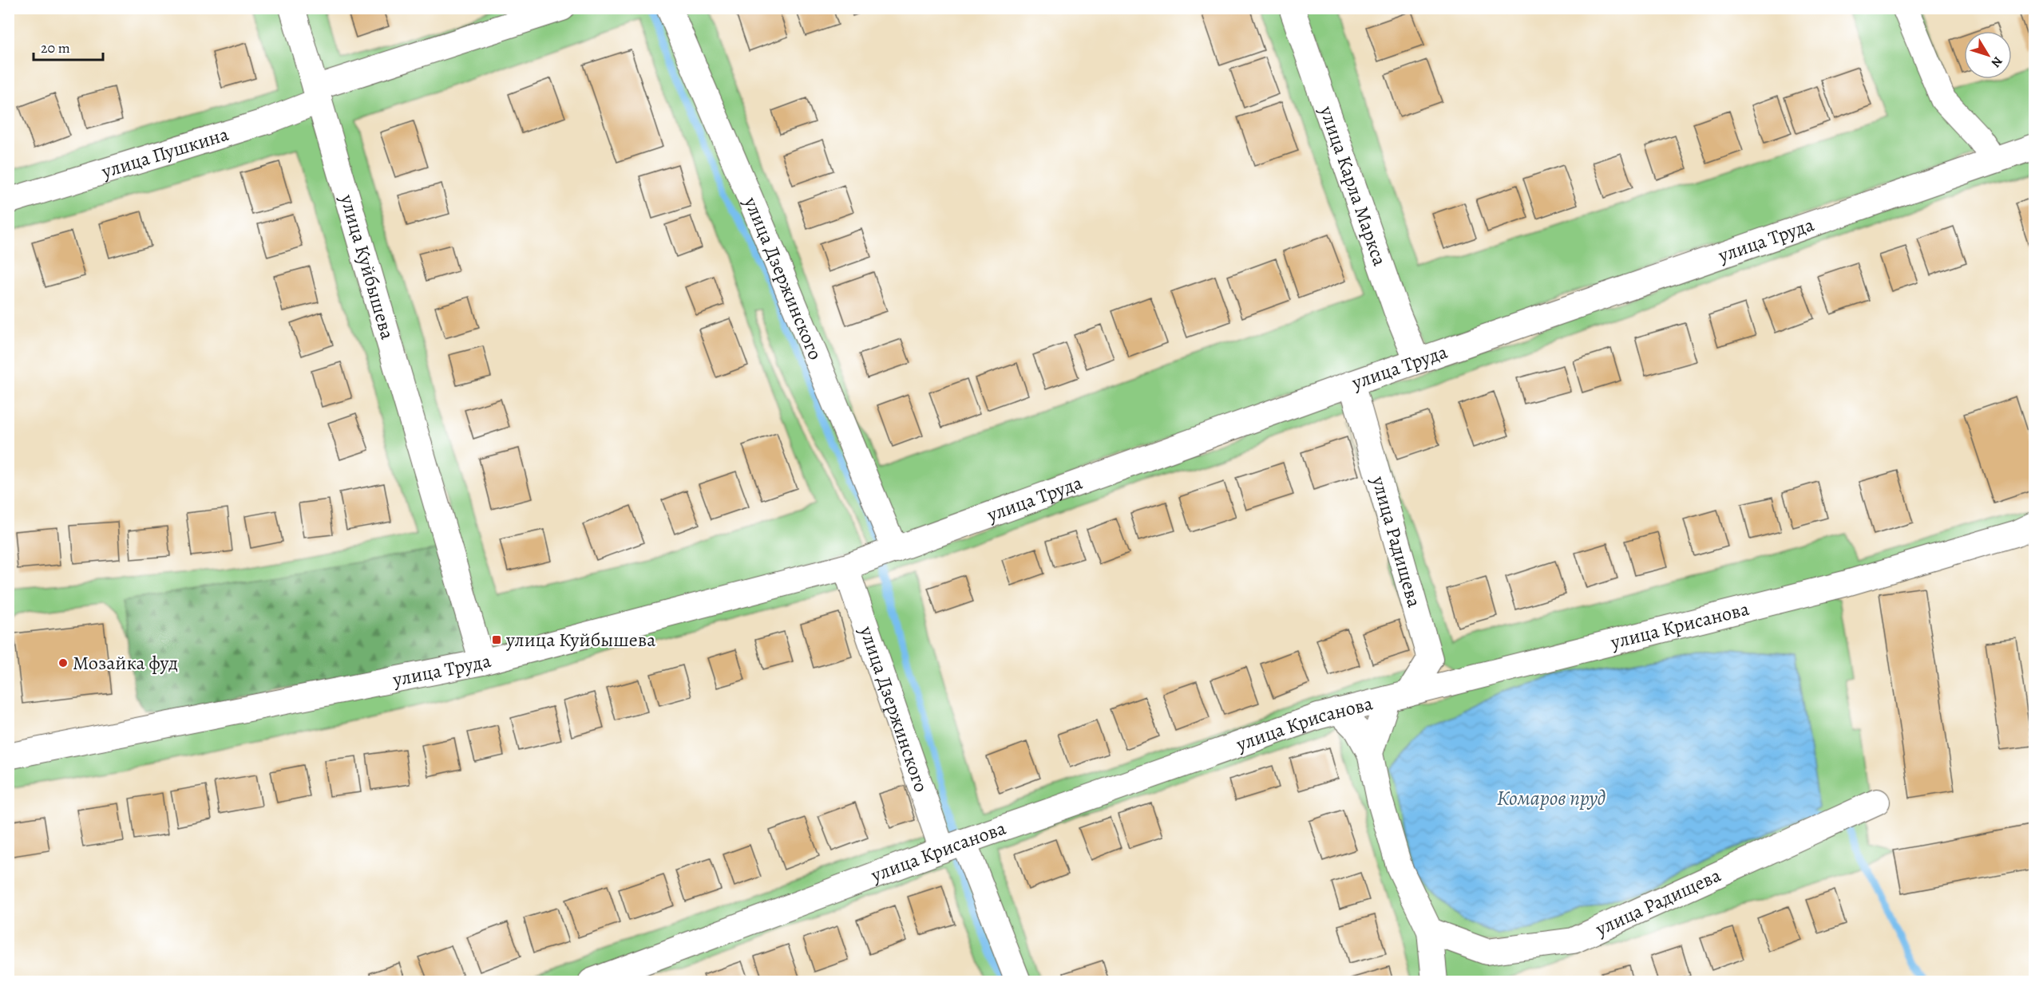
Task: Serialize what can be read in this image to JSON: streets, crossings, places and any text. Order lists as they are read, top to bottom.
{
  "streets": {
    "street": [
      "улица Пушкина",
      "улица Карла Маркса",
      "улица Труда",
      "улица Куйбышева",
      "улица Дзержинского",
      "улица Радищева",
      "улица Крисанова"
    ]
  },
  "crossings": [
    ["улица Пушкина", "улица Куйбышева"],
    ["улица Карла Маркса", "улица Труда"],
    ["улица Труда", "улица Куйбышева"],
    ["улица Труда", "улица Дзержинского"],
    ["улица Труда", "улица Радищева"],
    ["улица Дзержинского", "улица Крисанова"]
  ],
  "water": ["Комаров пруд"],
  "places": {
    "transit": ["улица Куйбышева"],
    "other": ["Мозайка фуд"]
  },
  "scale_bar": "20 m",
  "north": "bottom right"
}
